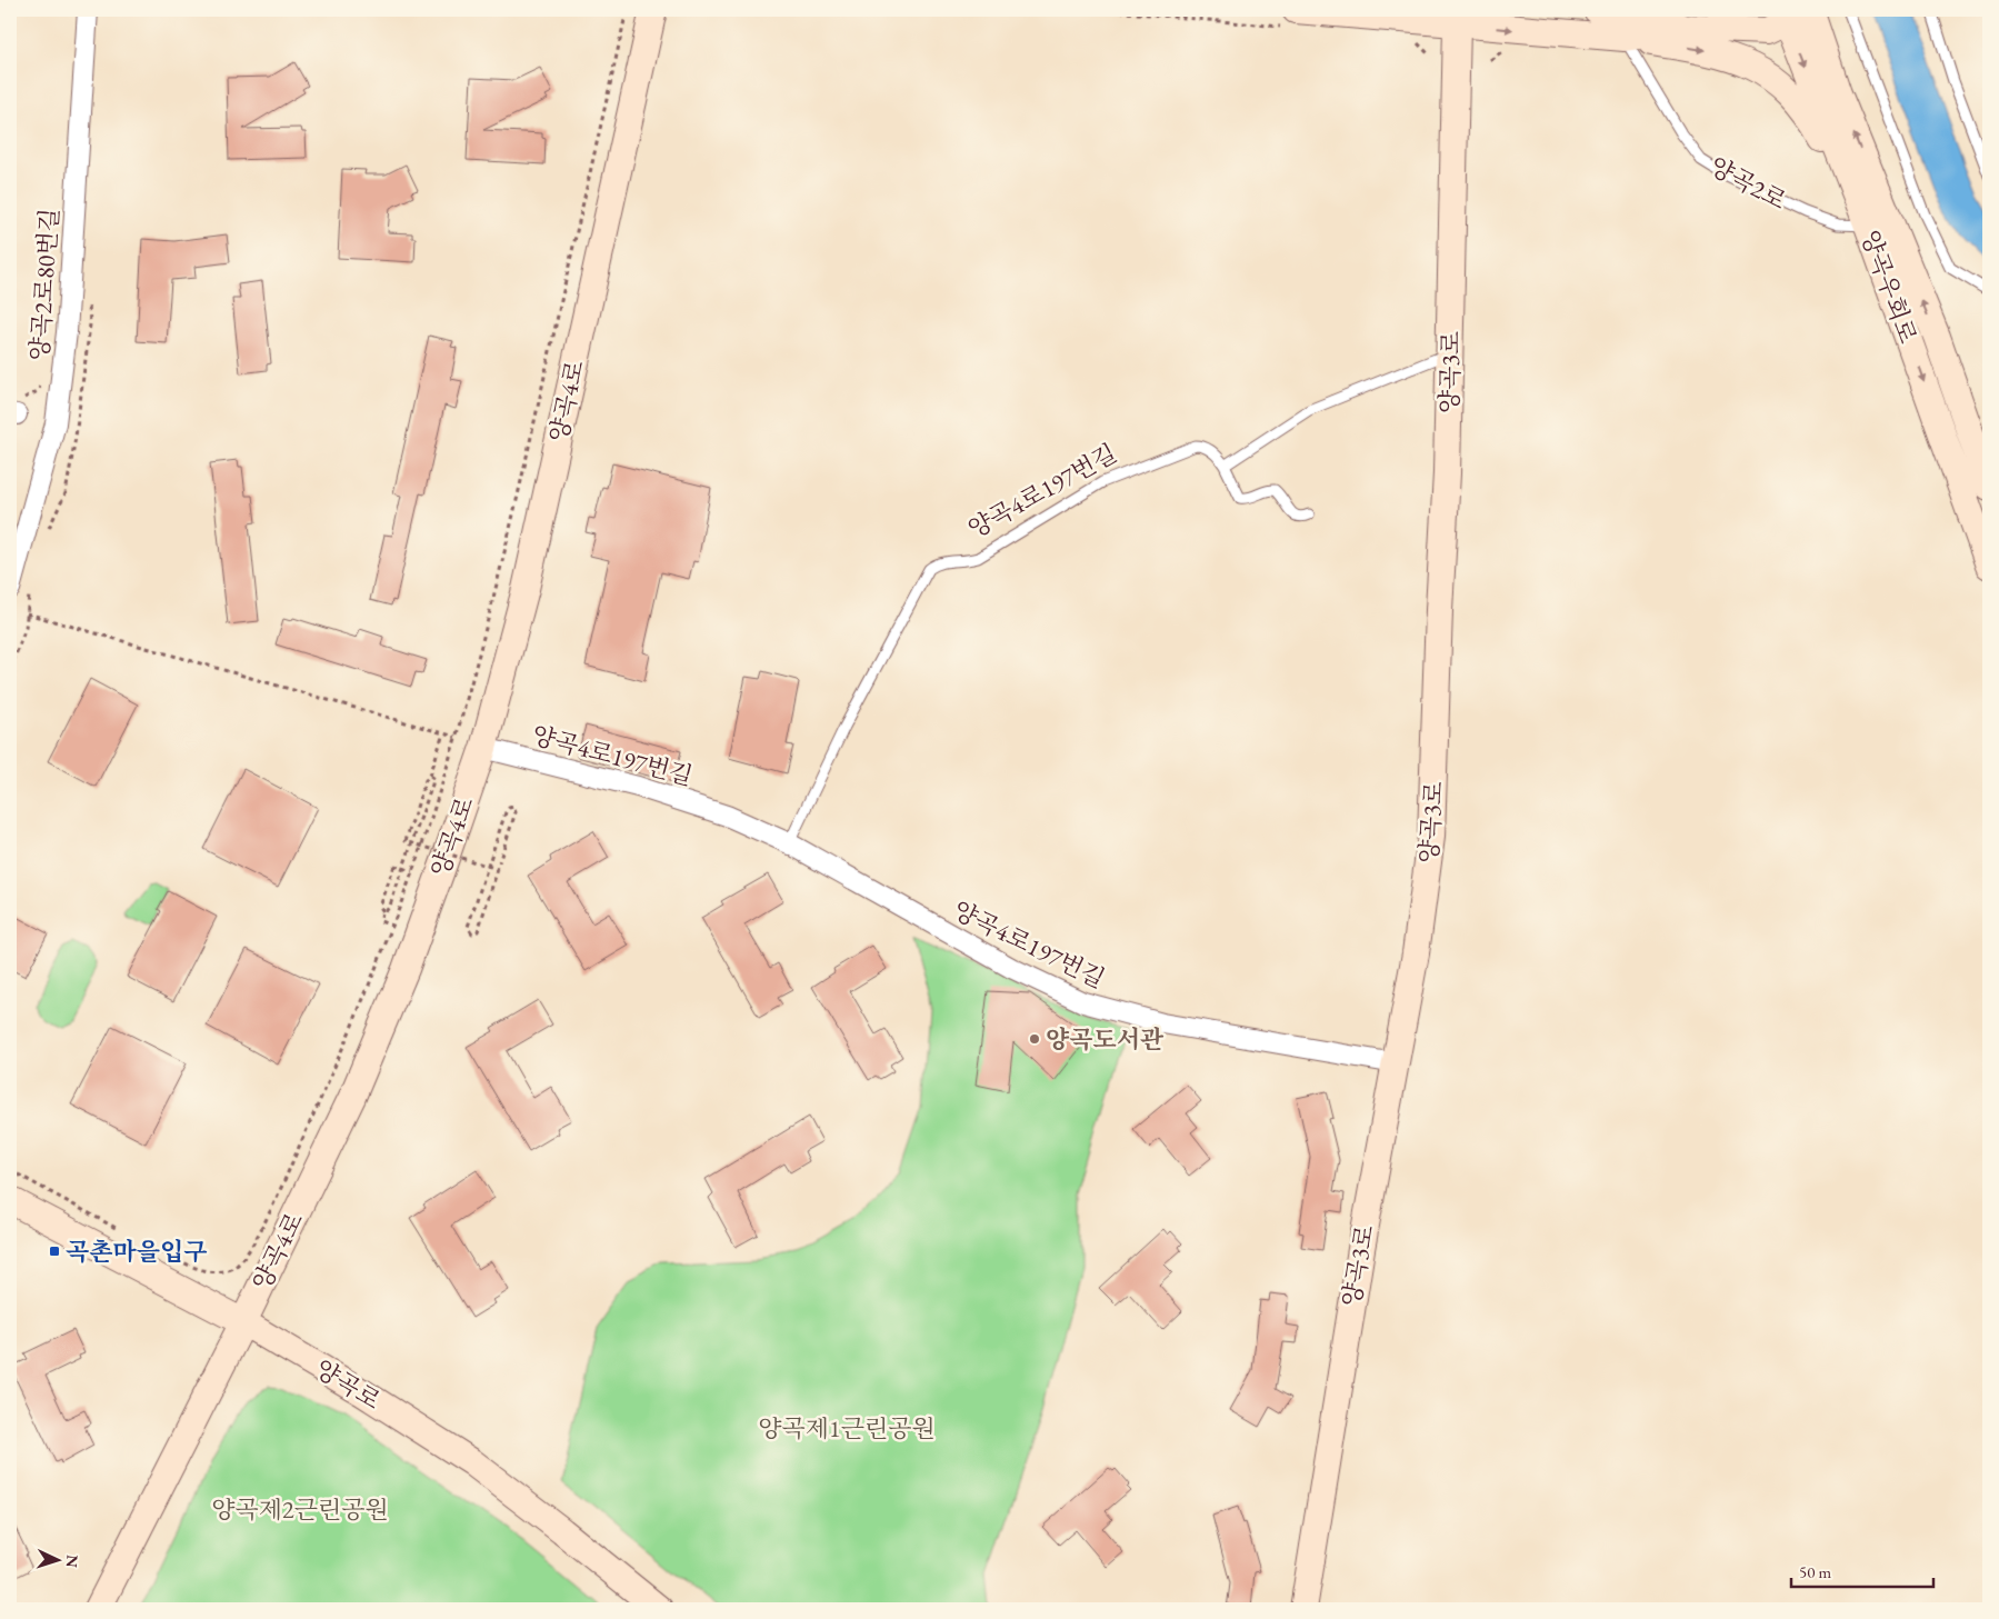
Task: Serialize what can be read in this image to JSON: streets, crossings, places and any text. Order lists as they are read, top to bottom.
{
  "streets": {
    "street": [
      "양곡2로80번길",
      "양곡우회로",
      "양곡3로",
      "양곡4로",
      "양곡4로197번길",
      "양곡로"
    ],
    "lane": ["양곡2로"]
  },
  "crossings": [
    ["양곡2로", "양곡우회로"],
    ["양곡3로", "양곡4로197번길"],
    ["양곡4로", "양곡4로197번길"],
    ["양곡4로", "양곡로"]
  ],
  "parks": ["양곡제1근린공원", "양곡제2근린공원"],
  "places": {
    "other": ["양곡도서관"],
    "transit": ["곡촌마을입구"]
  },
  "scale_bar": "50 m",
  "north": "right"
}
